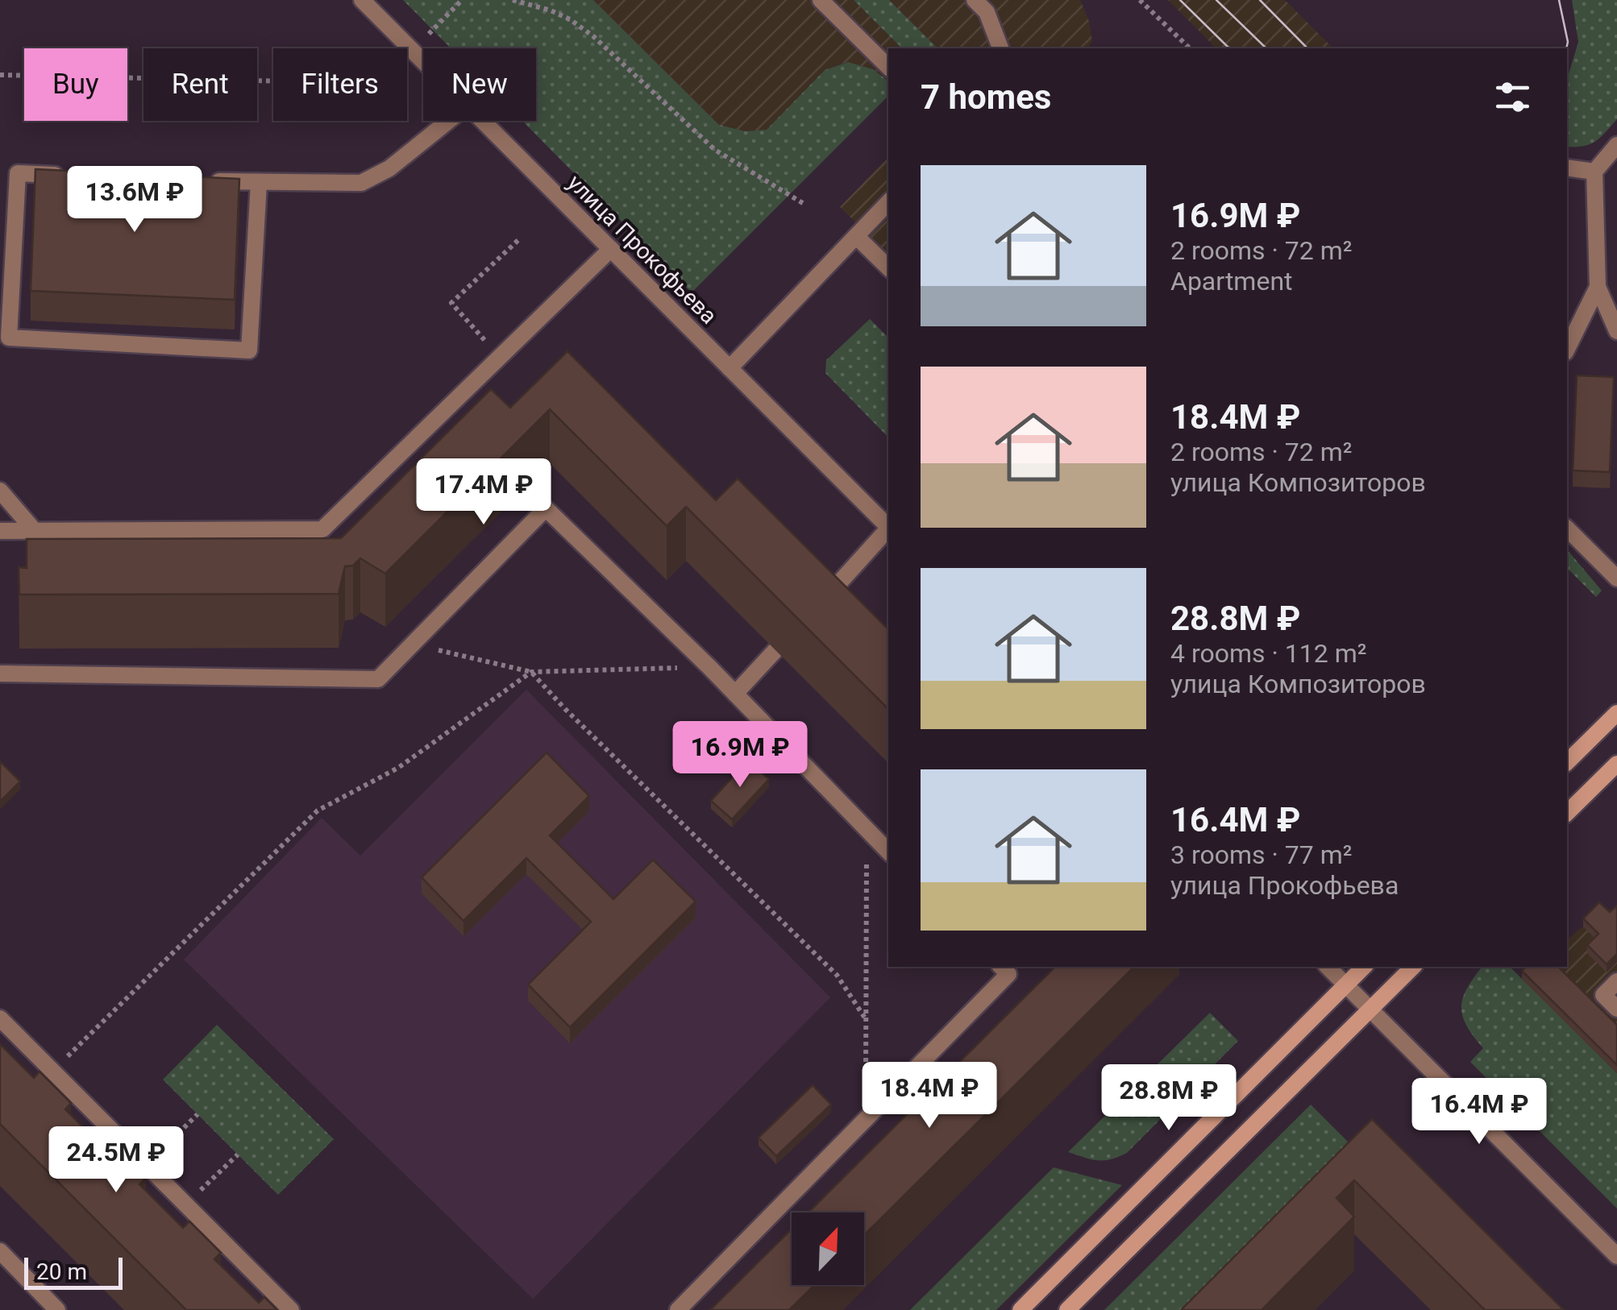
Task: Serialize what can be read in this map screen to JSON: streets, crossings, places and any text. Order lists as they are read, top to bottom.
{
  "streets": {
    "street": ["улица Прокофьева"]
  },
  "scale_bar": "20 m",
  "north": "top right",
  "page": {
    "chip": [
      "Buy",
      "Rent",
      "Filters",
      "New"
    ],
    "heading": "7 homes",
    "list": [
      {
        "name": "16.9M ₽",
        "note": "2 rooms · 72 m² · Apartment"
      },
      {
        "name": "18.4M ₽",
        "note": "2 rooms · 72 m² · улица Композиторов"
      },
      {
        "name": "28.8M ₽",
        "note": "4 rooms · 112 m² · улица Композиторов"
      },
      {
        "name": "16.4M ₽",
        "note": "3 rooms · 77 m² · улица Прокофьева"
      }
    ],
    "price": [
      "13.6M ₽",
      "17.4M ₽",
      "16.9M ₽",
      "18.4M ₽",
      "28.8M ₽",
      "16.4M ₽",
      "24.5M ₽"
    ],
    "scale": "20 m"
  }
}
